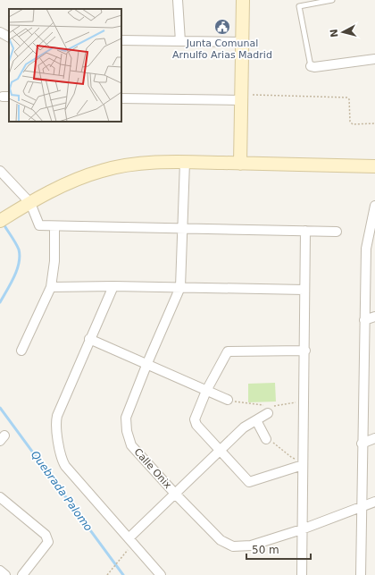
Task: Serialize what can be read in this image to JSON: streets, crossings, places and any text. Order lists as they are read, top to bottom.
{
  "streets": {
    "street": ["Calle Onix"]
  },
  "water": ["Quebrada Palomo"],
  "places": {
    "public building": ["Junta Comunal Arnulfo Arias Madrid"]
  },
  "scale_bar": "50 m",
  "north": "left"
}
